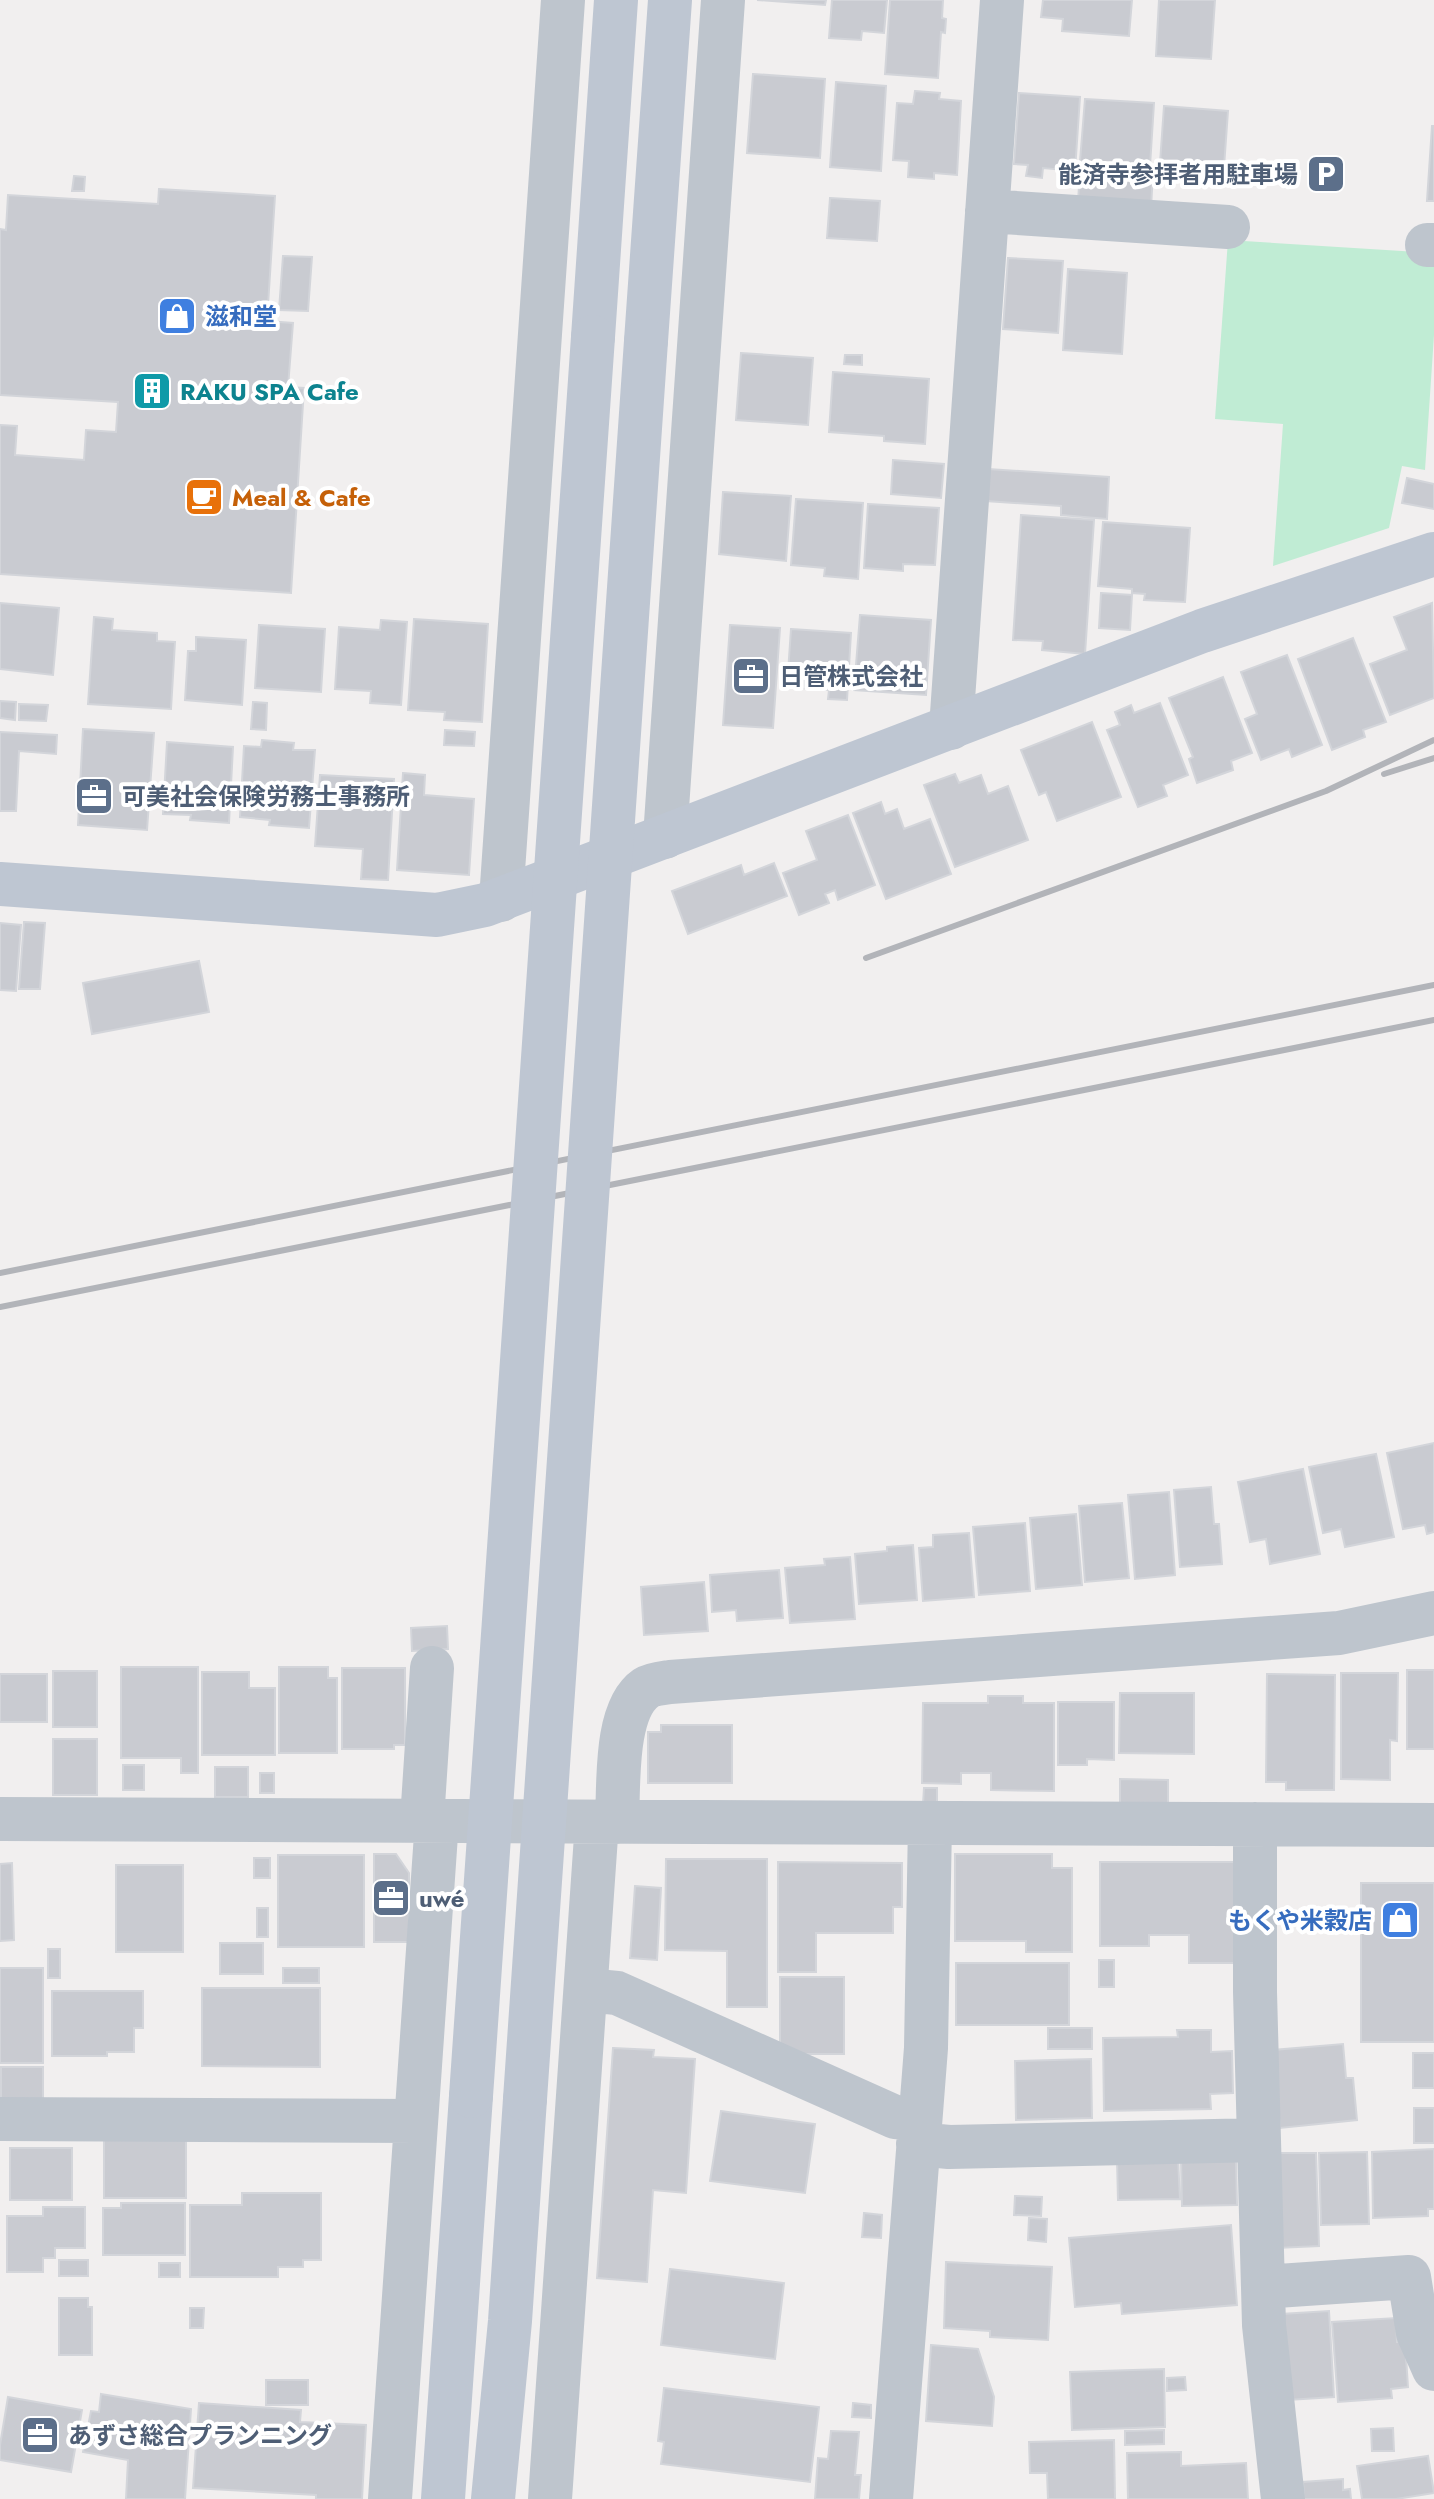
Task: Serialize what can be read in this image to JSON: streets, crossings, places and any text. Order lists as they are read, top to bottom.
{
  "places": {
    "parking": ["能済寺参拝者用駐車場"],
    "shop": ["滋和堂", "もくや米穀店"],
    "building": ["RAKU SPA Cafe"],
    "cafe": ["Meal & Cafe"],
    "office": [
      "日管株式会社",
      "可美社会保険労務士事務所",
      "uwé",
      "あずさ総合プランニング"
    ]
  }
}
